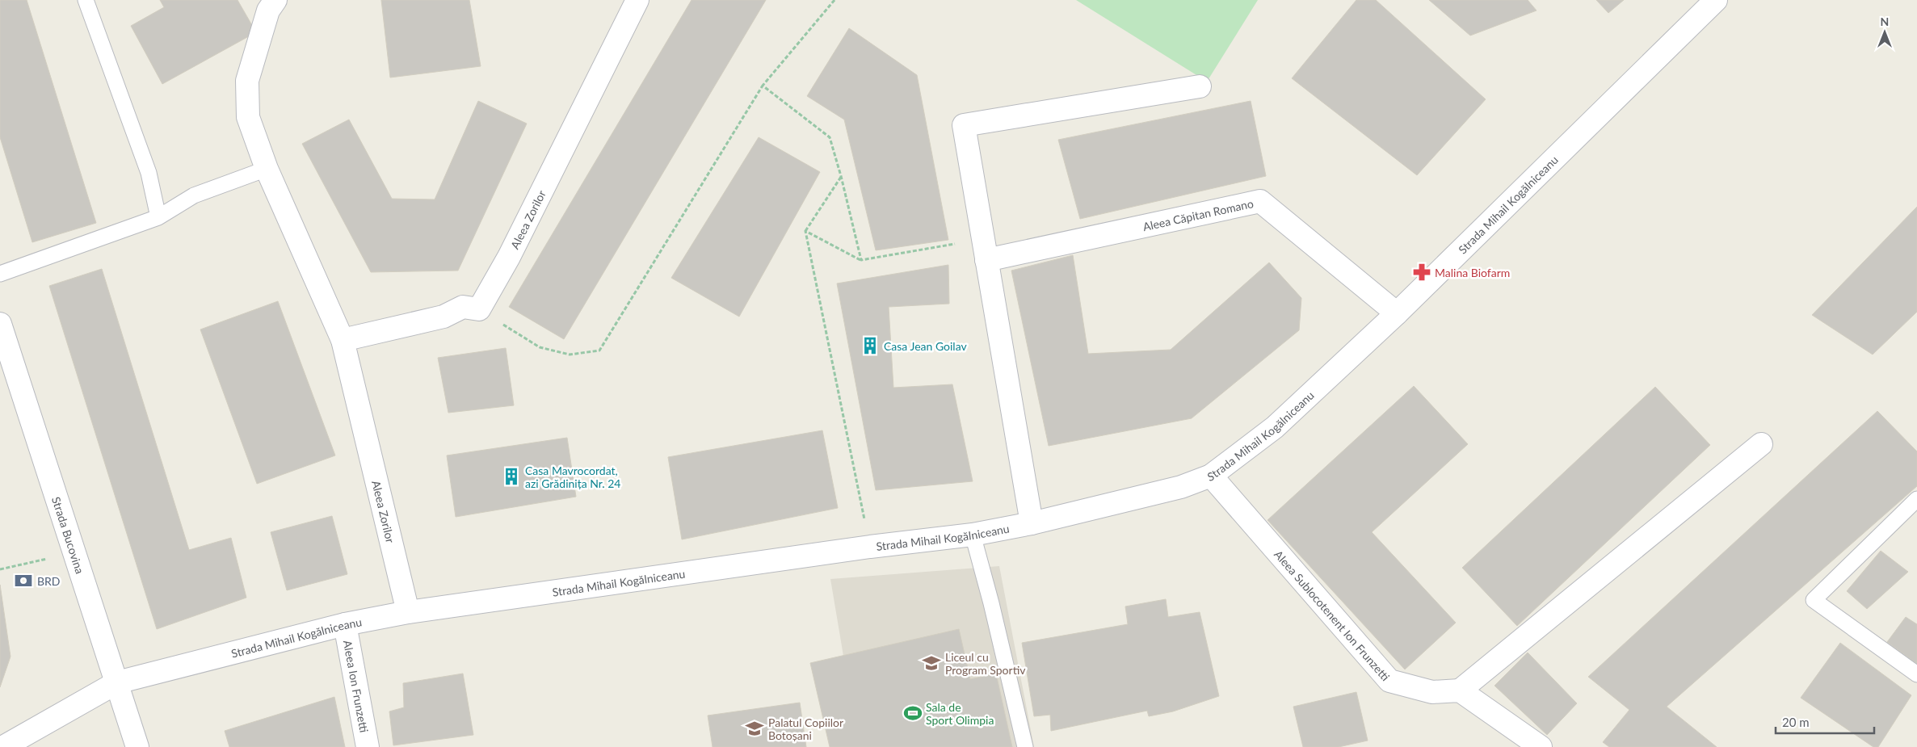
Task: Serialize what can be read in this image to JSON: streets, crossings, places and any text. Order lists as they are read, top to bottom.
{
  "streets": {
    "street": [
      "Strada Mihail Kogălniceanu",
      "Aleea Căpitan Romano",
      "Aleea Zorilor",
      "Strada Bucovina",
      "Aleea Sublocotenent Ion Frunzetti",
      "Aleea Ion Frunzetti"
    ]
  },
  "crossings": [
    ["Strada Mihail Kogălniceanu", "Aleea Căpitan Romano"],
    ["Strada Mihail Kogălniceanu", "Aleea Zorilor"],
    ["Strada Mihail Kogălniceanu", "Strada Bucovina"],
    ["Strada Mihail Kogălniceanu", "Aleea Sublocotenent Ion Frunzetti"],
    ["Strada Mihail Kogălniceanu", "Aleea Ion Frunzetti"]
  ],
  "places": {
    "pharmacy": ["Malina Biofarm"],
    "building": ["Casa Jean Goilav", "Casa Mavrocordat, azi Grădinița Nr. 24"],
    "bank": ["BRD"],
    "school or university": ["Liceul cu Program Sportiv", "Palatul Copiilor Botoșani"],
    "sports": ["Sala de Sport Olimpia"]
  },
  "scale_bar": "20 m",
  "north": "top"
}
